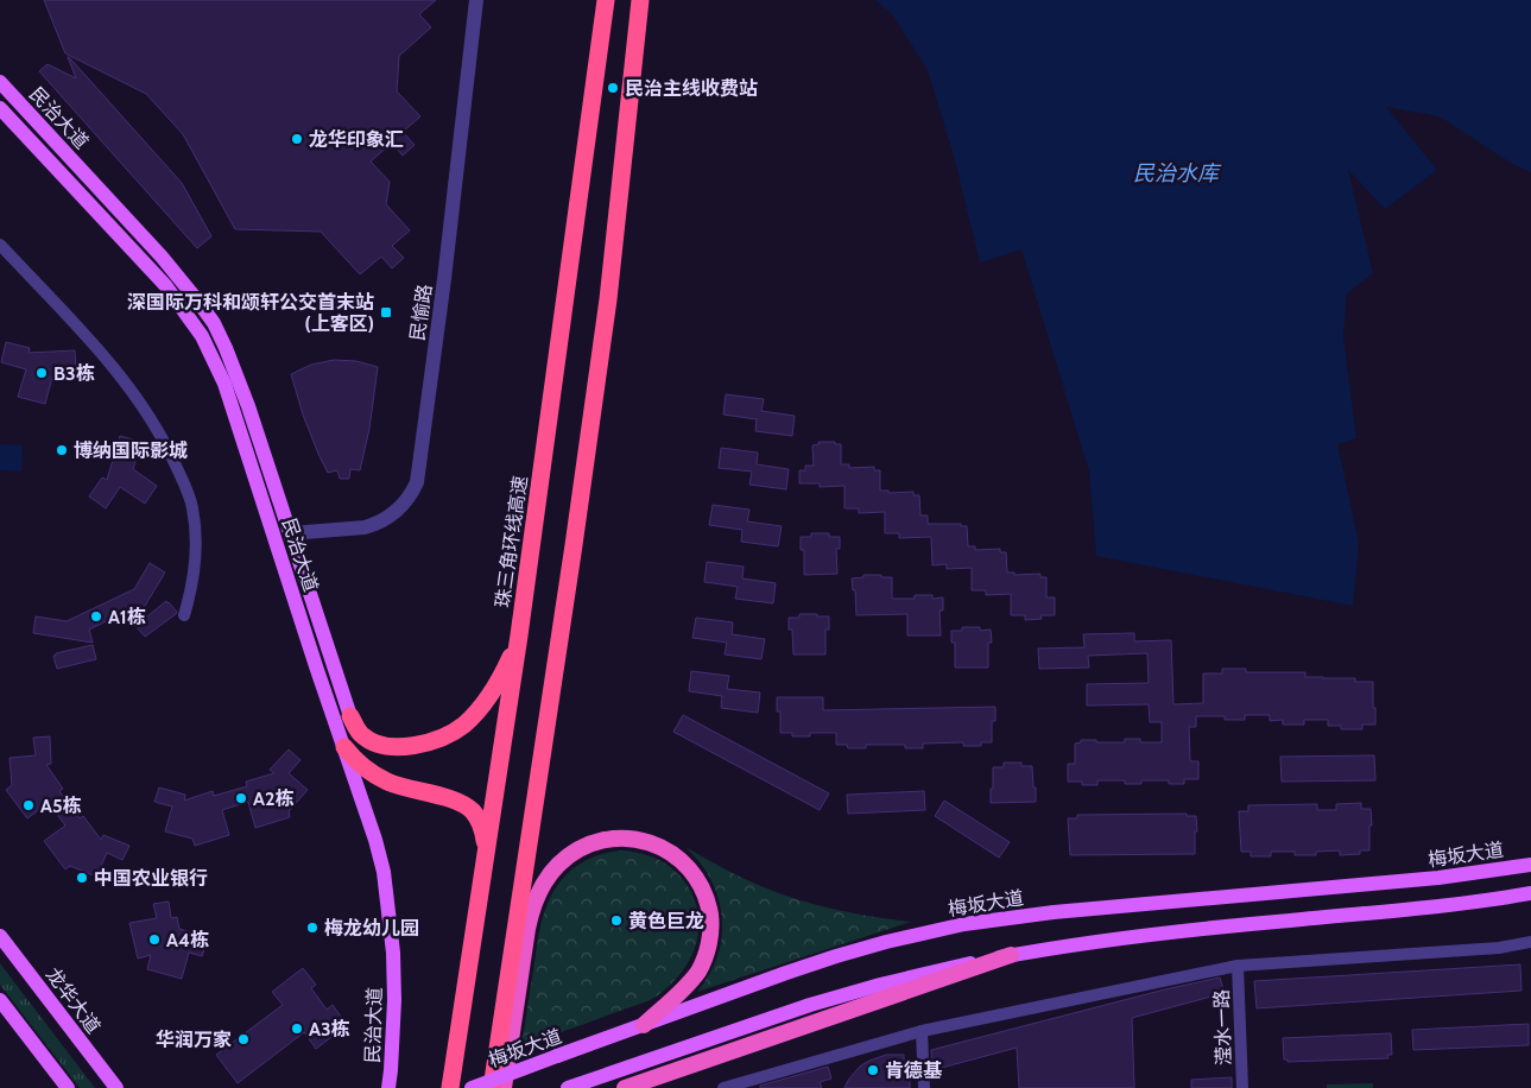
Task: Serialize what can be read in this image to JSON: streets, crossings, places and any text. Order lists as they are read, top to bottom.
{
  "streets": {
    "highway": ["珠三角环线高速"],
    "main road": ["民治大道", "梅坂大道", "龙华大道"],
    "street": ["民愉路", "滢水一路"]
  },
  "crossings": [
    ["民治大道", "民愉路"]
  ],
  "water": ["民治水库"],
  "places": {
    "other": [
      "民治主线收费站",
      "龙华印象汇",
      "B3栋",
      "博纳国际影城",
      "A1栋",
      "A2栋",
      "A5栋",
      "中国农业银行",
      "黄色巨龙",
      "梅龙幼儿园",
      "A4栋",
      "A3栋",
      "华润万家",
      "肯德基"
    ],
    "transit": ["深国际万科和颂轩公交首末站 (上客区)"]
  }
}
